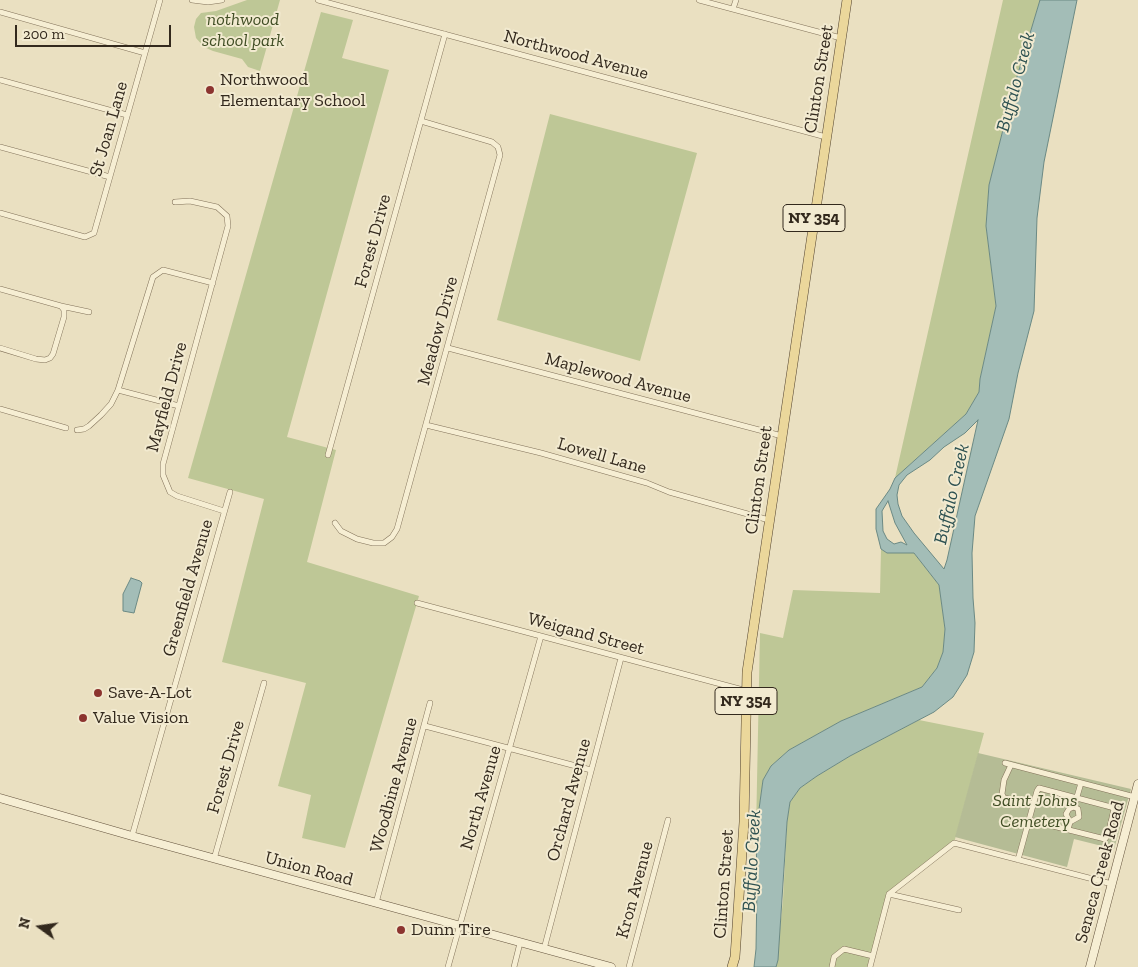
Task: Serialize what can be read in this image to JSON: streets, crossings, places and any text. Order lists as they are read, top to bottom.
{
  "streets": {
    "main road": [
      "Clinton Street",
      "NY 354",
      "Union Road",
      "Seneca Creek Road"
    ],
    "street": [
      "Northwood Avenue",
      "St Joan Lane",
      "Forest Drive",
      "Meadow Drive",
      "Maplewood Avenue",
      "Mayfield Drive",
      "Lowell Lane",
      "Greenfield Avenue",
      "Weigand Street",
      "Woodbine Avenue",
      "North Avenue",
      "Orchard Avenue",
      "Kron Avenue"
    ]
  },
  "crossings": [
    ["Northwood Avenue", "Clinton Street"],
    ["Northwood Avenue", "Forest Drive"],
    ["Clinton Street", "Maplewood Avenue"],
    ["Clinton Street", "Lowell Lane"],
    ["Clinton Street", "Weigand Street"],
    ["Forest Drive", "Meadow Drive"],
    ["Forest Drive", "Union Road"],
    ["Meadow Drive", "Maplewood Avenue"],
    ["Meadow Drive", "Lowell Lane"],
    ["Mayfield Drive", "Greenfield Avenue"],
    ["Greenfield Avenue", "Union Road"],
    ["Weigand Street", "North Avenue"],
    ["Weigand Street", "Orchard Avenue"],
    ["Woodbine Avenue", "Union Road"],
    ["North Avenue", "Union Road"],
    ["Orchard Avenue", "Union Road"]
  ],
  "water": ["Buffalo Creek"],
  "parks": ["nothwood school park", "Saint Johns Cemetery"],
  "places": [
    "Northwood Elementary School",
    "Save-A-Lot",
    "Value Vision",
    "Dunn Tire"
  ],
  "scale_bar": "200 m",
  "north": "left"
}
